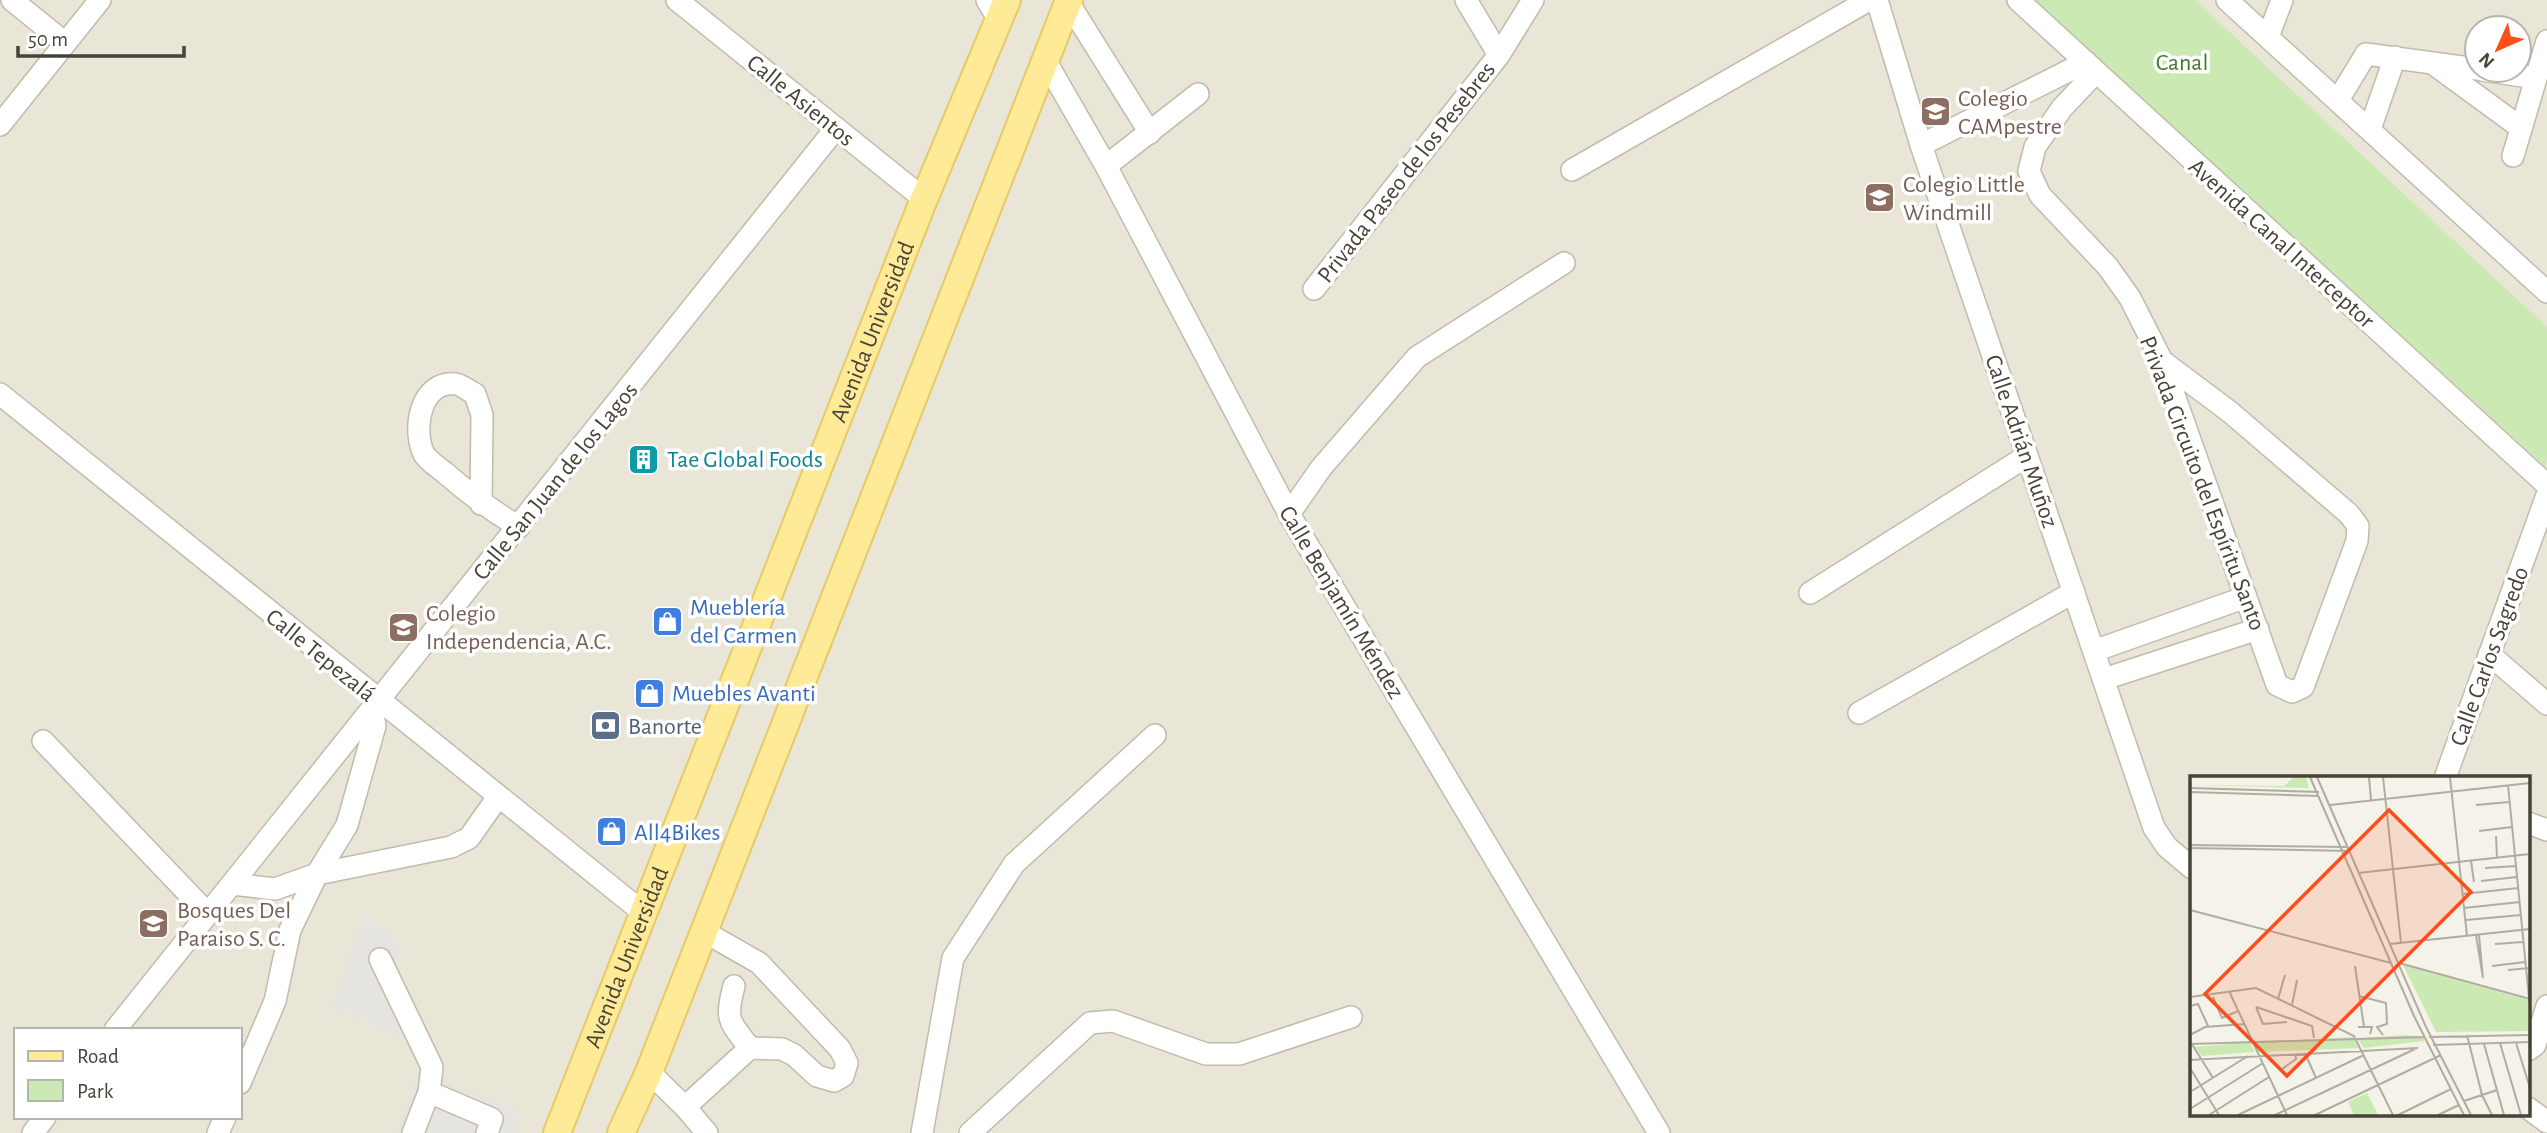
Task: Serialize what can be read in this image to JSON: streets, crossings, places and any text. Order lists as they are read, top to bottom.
{
  "streets": {
    "main road": ["Avenida Universidad"],
    "street": [
      "Calle Asientos",
      "Privada Paseo de los Pesebres",
      "Avenida Canal Interceptor",
      "Calle Adrián Muñoz",
      "Calle San Juan de los Lagos",
      "Privada Circuito del Espíritu Santo",
      "Calle Benjamín Méndez",
      "Calle Tepezalá",
      "Calle Carlos Sagredo"
    ]
  },
  "crossings": [
    ["Calle Asientos", "Avenida Universidad"],
    ["Calle Asientos", "Calle San Juan de los Lagos"],
    ["Avenida Canal Interceptor", "Privada Circuito del Espíritu Santo"],
    ["Avenida Universidad", "Calle Tepezalá"],
    ["Calle San Juan de los Lagos", "Calle Tepezalá"]
  ],
  "parks": ["Canal"],
  "places": {
    "school or university": [
      "Colegio CAMpestre",
      "Colegio Little Windmill",
      "Colegio Independencia, A.C.",
      "Bosques Del Paraiso S. C."
    ],
    "building": ["Tae Global Foods"],
    "shop": ["Mueblería del Carmen", "Muebles Avanti", "All4Bikes"],
    "bank": ["Banorte"]
  },
  "legend": ["Road", "Park"],
  "scale_bar": "50 m",
  "north": "bottom left"
}
